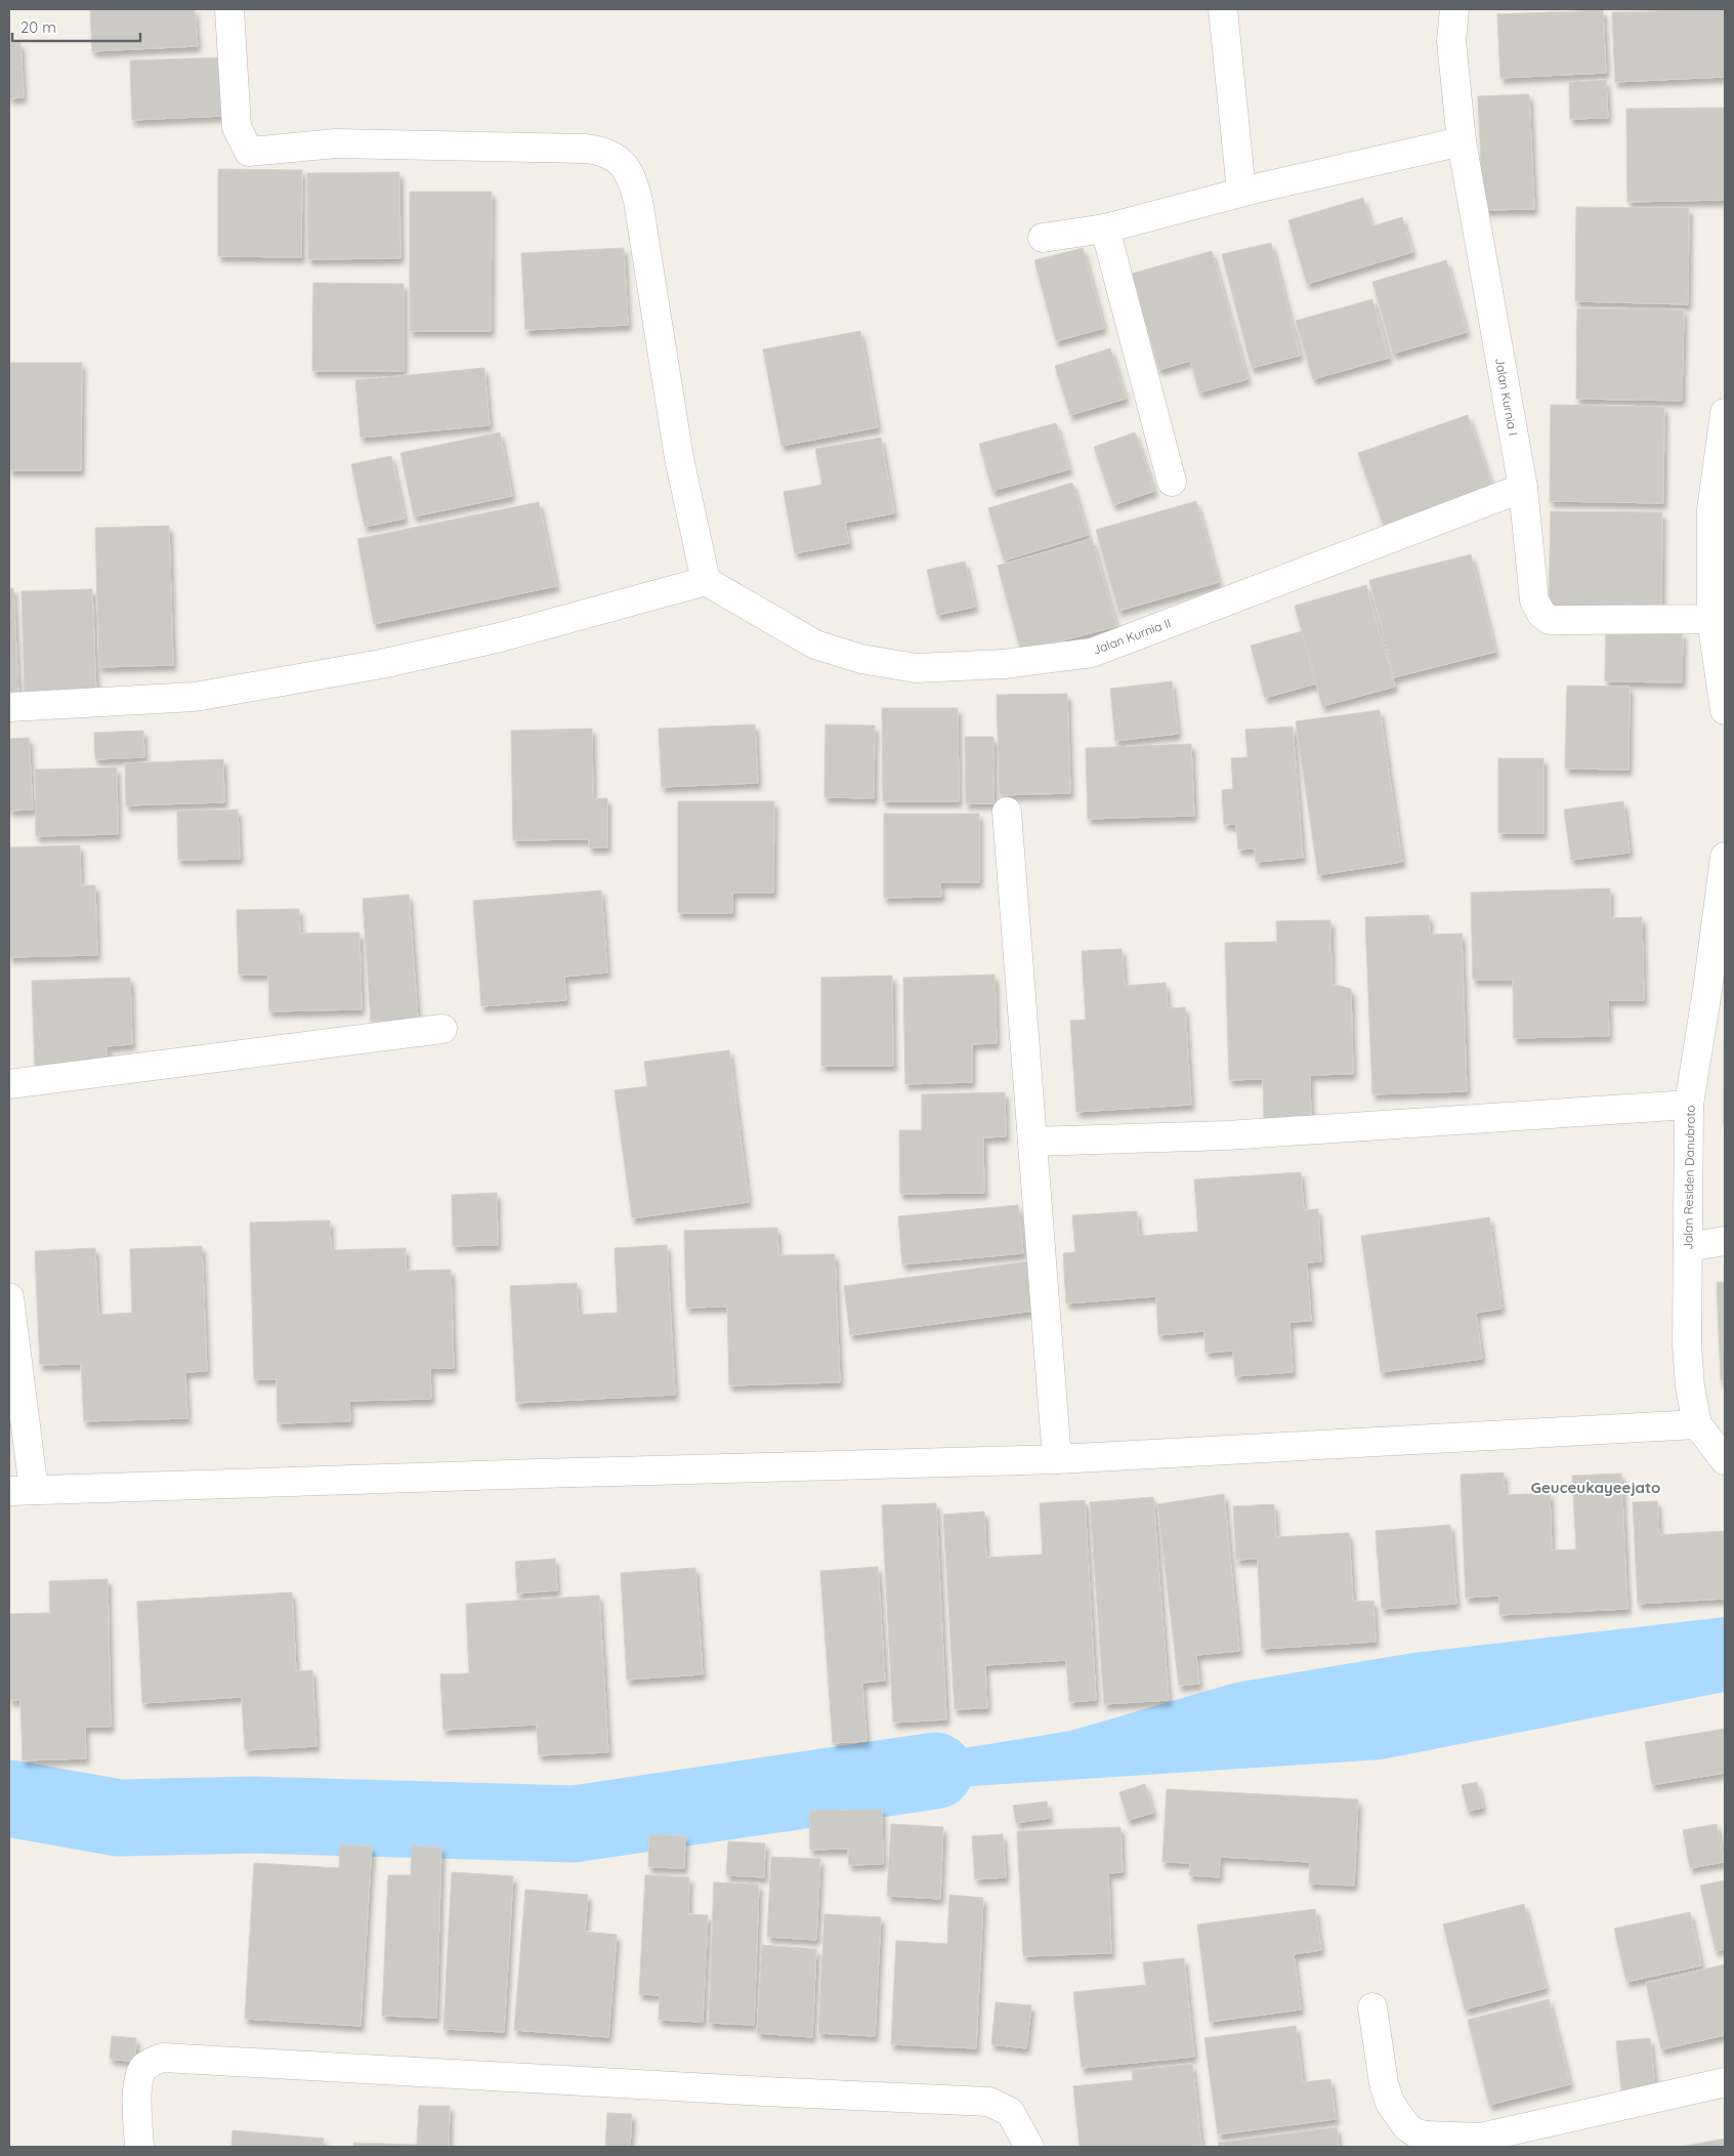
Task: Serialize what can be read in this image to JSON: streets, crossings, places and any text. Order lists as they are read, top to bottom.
{
  "streets": {
    "street": ["Jalan Kurnia I", "Jalan Kurnia II", "Jalan Residen Danubroto"]
  },
  "crossings": [
    ["Jalan Kurnia I", "Jalan Kurnia II"]
  ],
  "districts": ["Geuceukayeejato"],
  "scale_bar": "20 m"
}
